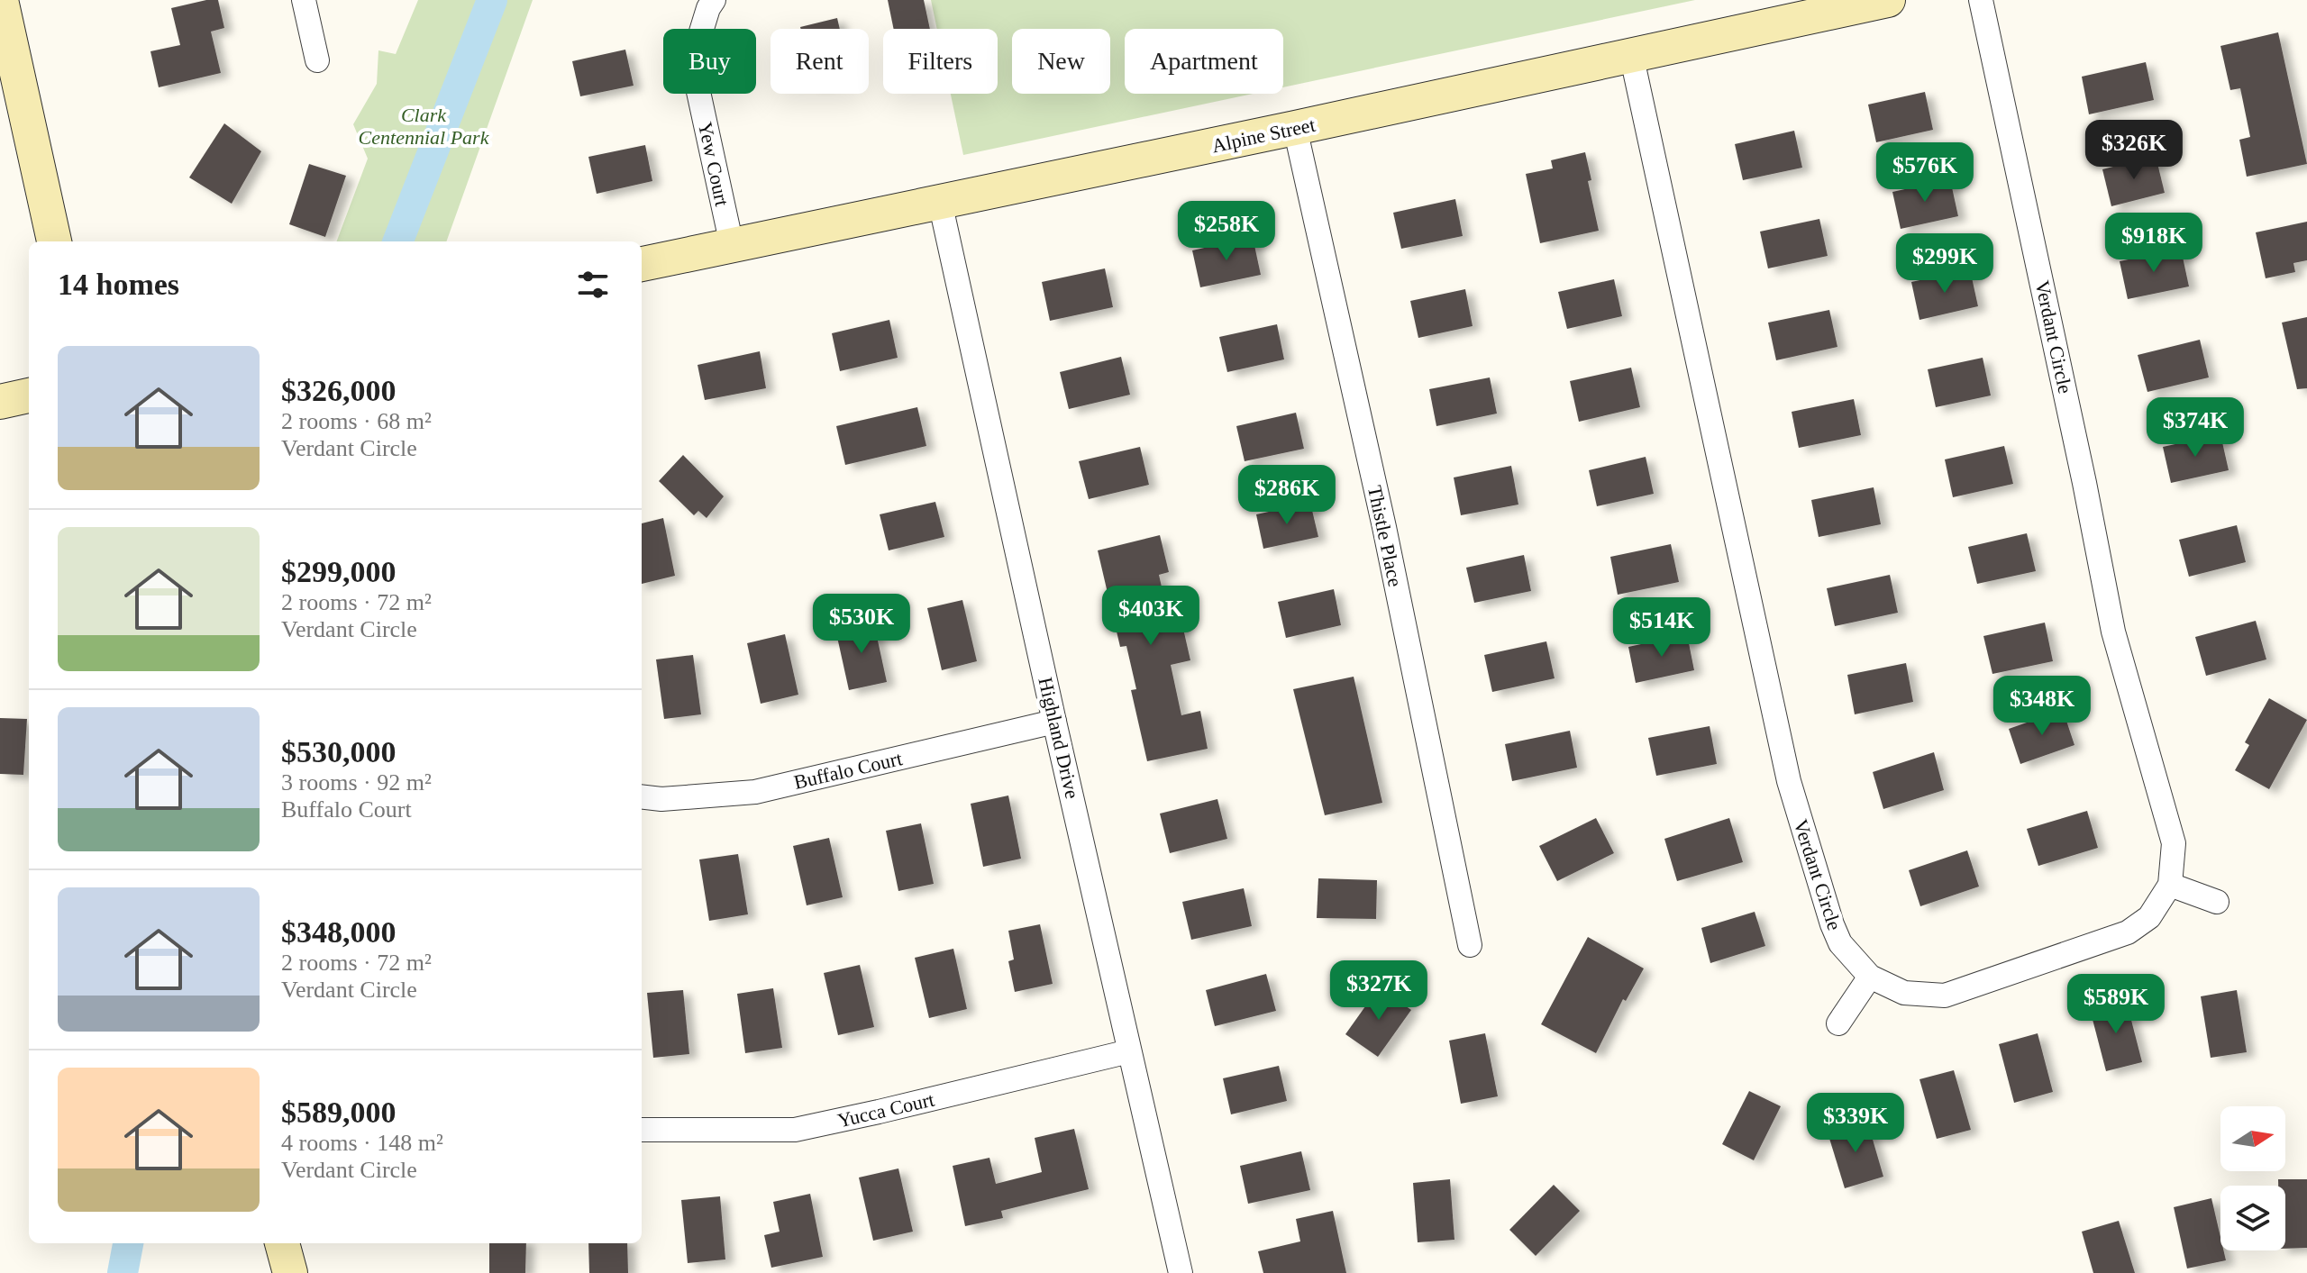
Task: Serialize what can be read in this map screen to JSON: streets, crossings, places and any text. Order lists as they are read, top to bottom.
{
  "streets": {
    "street": [
      "Alpine Street",
      "Yew Court",
      "Verdant Circle",
      "Thistle Place",
      "Highland Drive",
      "Buffalo Court",
      "Yucca Court"
    ]
  },
  "crossings": [
    ["Alpine Street", "Yew Court"],
    ["Alpine Street", "Verdant Circle"],
    ["Alpine Street", "Thistle Place"],
    ["Alpine Street", "Highland Drive"],
    ["Highland Drive", "Buffalo Court"],
    ["Highland Drive", "Yucca Court"]
  ],
  "parks": ["Clark Centennial Park"],
  "north": "right",
  "page": {
    "chip": [
      "Buy",
      "Rent",
      "Filters",
      "New",
      "Apartment"
    ],
    "price": [
      "$326K",
      "$576K",
      "$258K",
      "$918K",
      "$299K",
      "$374K",
      "$286K",
      "$403K",
      "$530K",
      "$514K",
      "$348K",
      "$327K",
      "$589K",
      "$339K"
    ],
    "heading": "14 homes",
    "list": [
      {
        "name": "$326,000",
        "note": "2 rooms · 68 m² · Verdant Circle"
      },
      {
        "name": "$299,000",
        "note": "2 rooms · 72 m² · Verdant Circle"
      },
      {
        "name": "$530,000",
        "note": "3 rooms · 92 m² · Buffalo Court"
      },
      {
        "name": "$348,000",
        "note": "2 rooms · 72 m² · Verdant Circle"
      },
      {
        "name": "$589,000",
        "note": "4 rooms · 148 m² · Verdant Circle"
      }
    ]
  }
}
